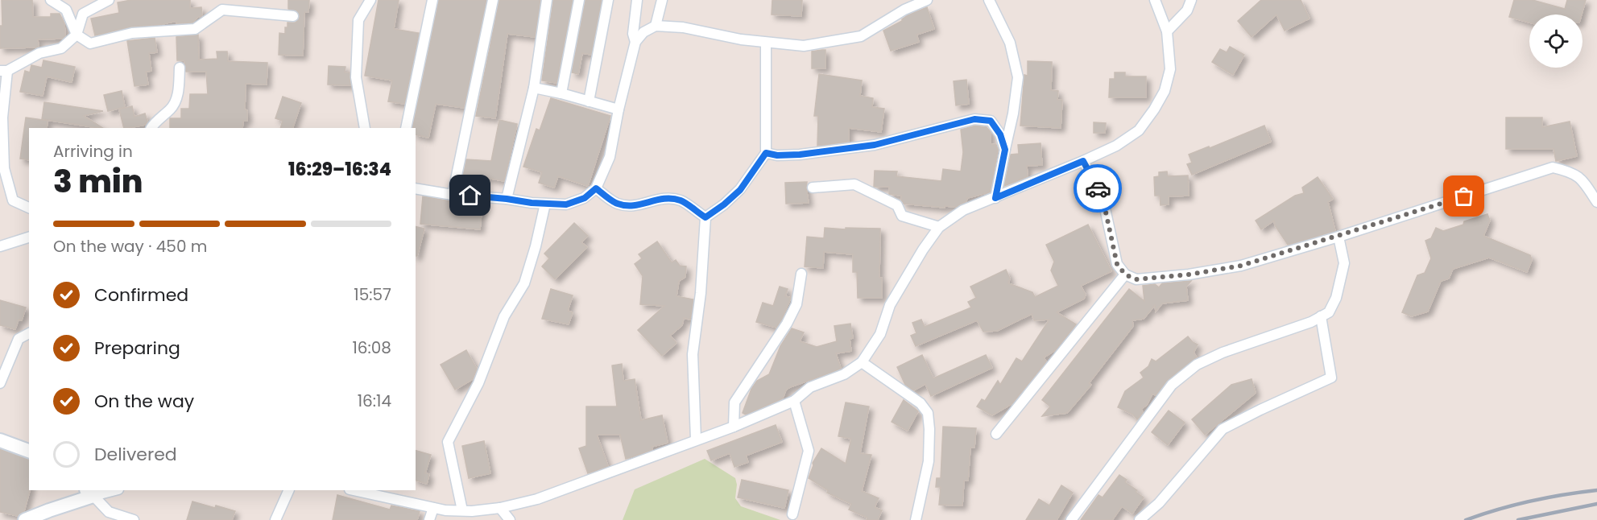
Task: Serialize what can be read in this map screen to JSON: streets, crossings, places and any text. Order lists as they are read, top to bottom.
{
  "page": {
    "heading": ["3 min", "Arriving in", "16:29–16:34"],
    "bar": "On the way · 450 m",
    "list": [
      ["Confirmed", "15:57"],
      ["Preparing", "16:08"],
      ["On the way", "16:14"],
      "Delivered"
    ]
  }
}
